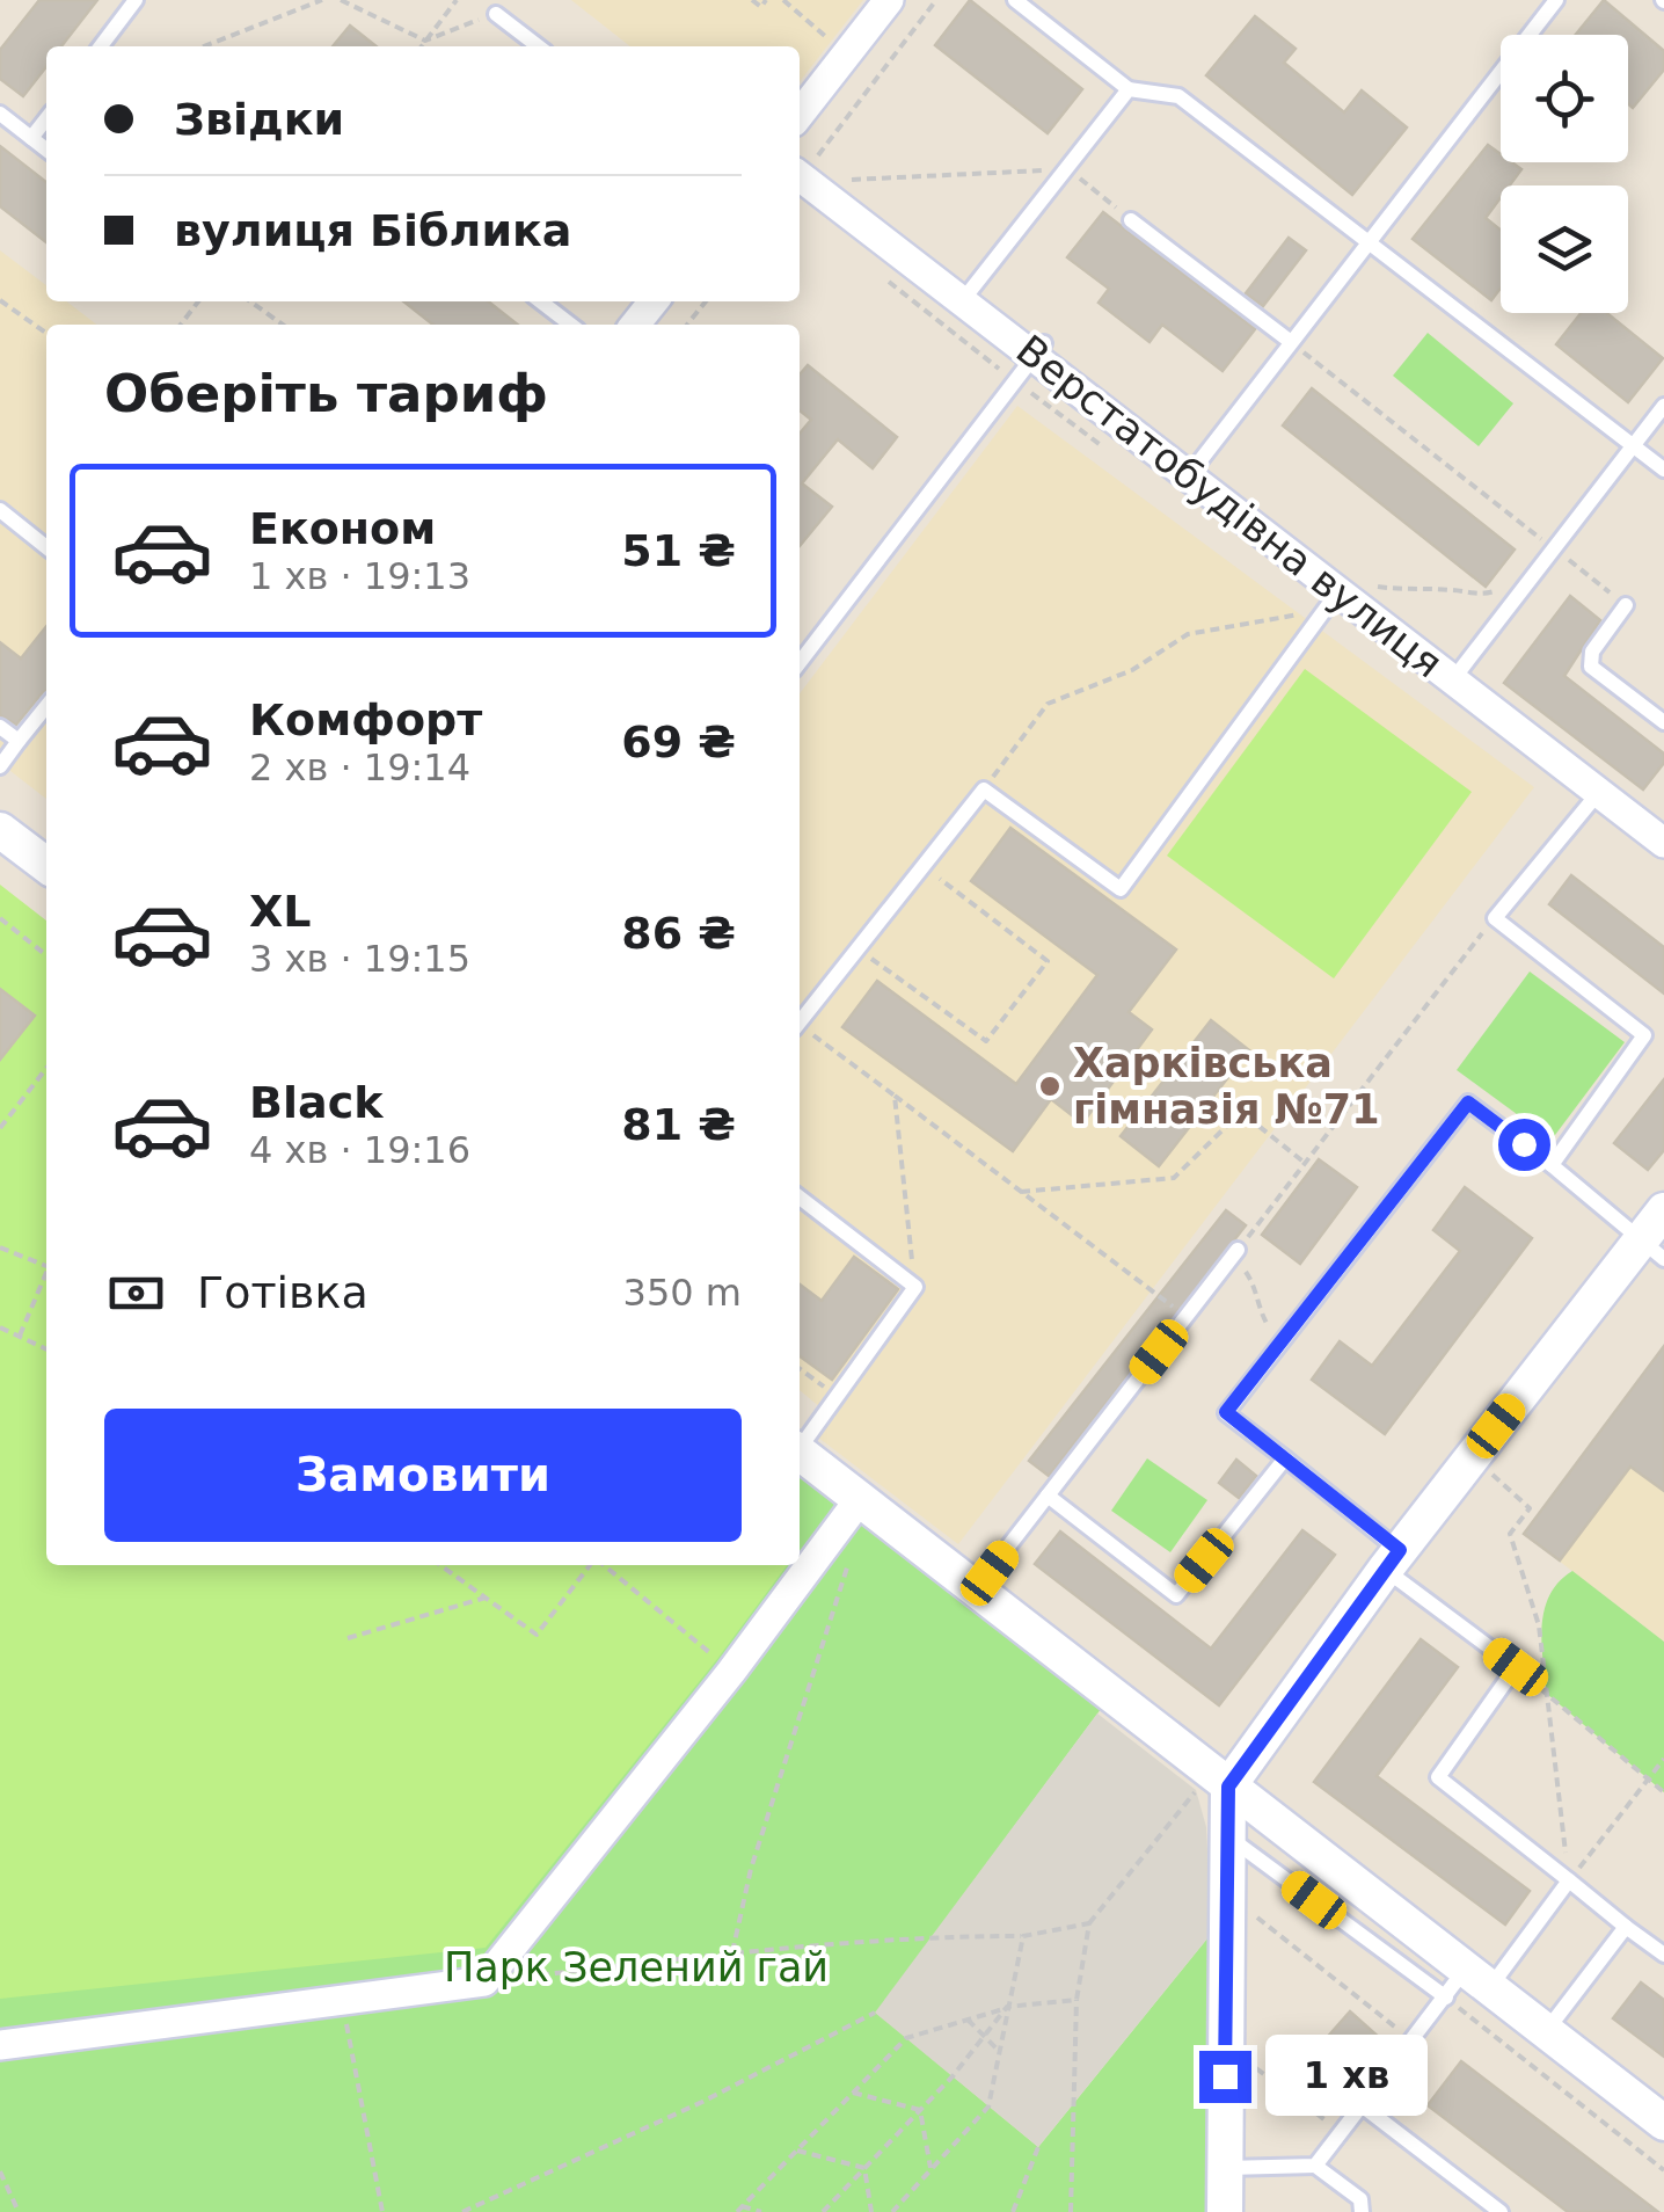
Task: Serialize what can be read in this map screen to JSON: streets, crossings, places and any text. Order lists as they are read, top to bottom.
{
  "streets": {
    "street": ["Верстатобудівна вулиця"]
  },
  "parks": ["Парк Зелений гай"],
  "places": ["Харківська гімназія №71"],
  "page": {
    "banner": ["Звідки", "вулиця Біблика"],
    "heading": "Оберіть тариф",
    "list": [
      {
        "name": "Економ",
        "note": "1 хв · 19:13",
        "value": "51 ₴"
      },
      {
        "name": "Комфорт",
        "note": "2 хв · 19:14",
        "value": "69 ₴"
      },
      {
        "name": "XL",
        "note": "3 хв · 19:15",
        "value": "86 ₴"
      },
      {
        "name": "Black",
        "note": "4 хв · 19:16",
        "value": "81 ₴"
      }
    ],
    "pay": ["Готівка", "350 m"],
    "buttons": "Замовити",
    "bubble": "1 хв"
  }
}
